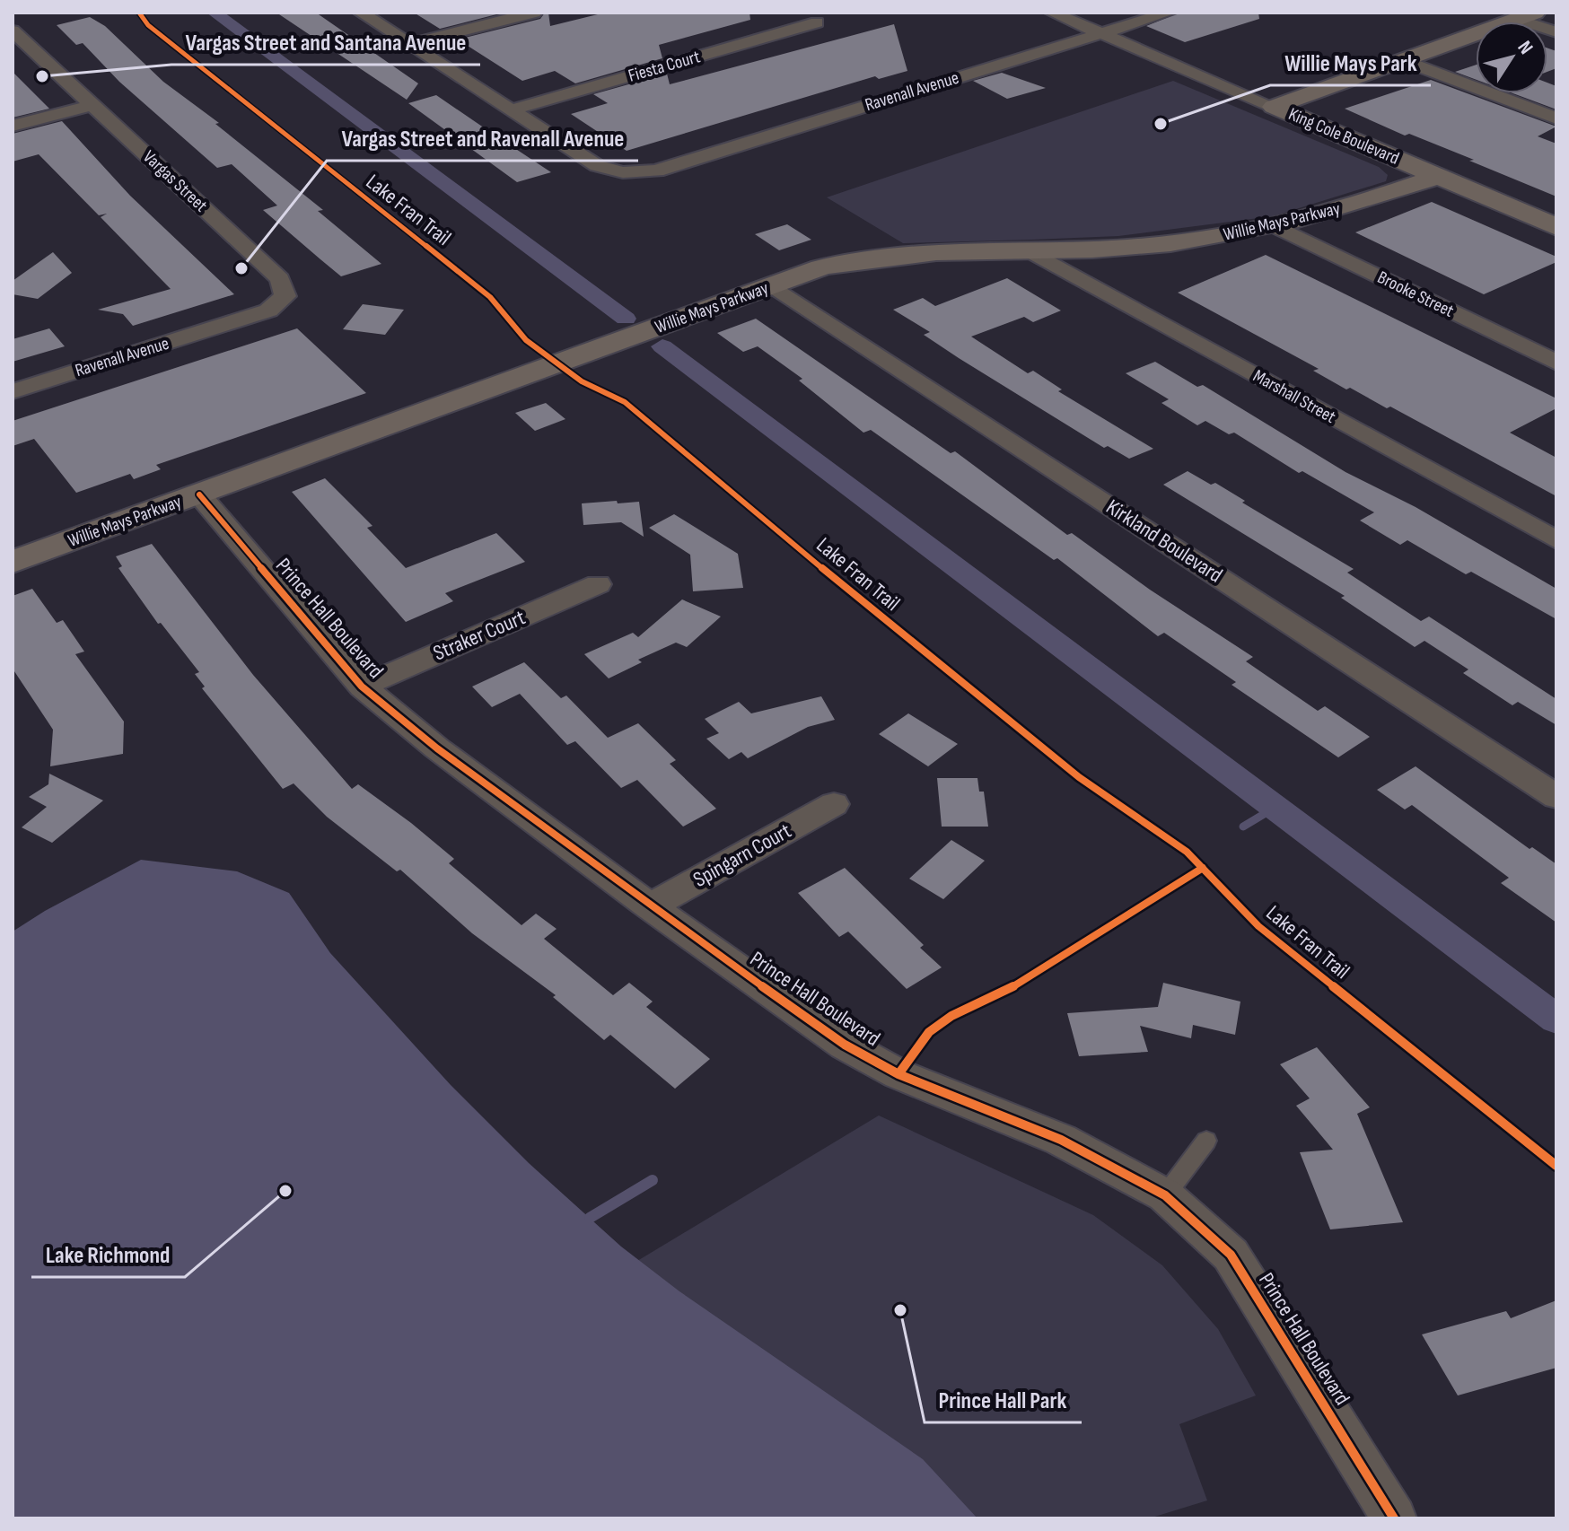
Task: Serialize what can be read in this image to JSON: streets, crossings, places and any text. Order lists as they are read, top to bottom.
{
  "streets": {
    "street": [
      "Fiesta Court",
      "Ravenall Avenue",
      "King Cole Boulevard",
      "Vargas Street",
      "Willie Mays Parkway",
      "Brooke Street",
      "Marshall Street",
      "Kirkland Boulevard",
      "Prince Hall Boulevard",
      "Straker Court",
      "Spingarn Court"
    ],
    "cycle path": ["Lake Fran Trail"]
  },
  "crossings": [
    ["Fiesta Court", "Ravenall Avenue"],
    ["Ravenall Avenue", "King Cole Boulevard"],
    ["Ravenall Avenue", "Vargas Street"],
    ["King Cole Boulevard", "Willie Mays Parkway"],
    ["Willie Mays Parkway", "Brooke Street"],
    ["Willie Mays Parkway", "Marshall Street"],
    ["Willie Mays Parkway", "Kirkland Boulevard"],
    ["Willie Mays Parkway", "Prince Hall Boulevard"],
    ["Prince Hall Boulevard", "Straker Court"],
    ["Prince Hall Boulevard", "Spingarn Court"]
  ],
  "places": [
    "Vargas Street and Santana Avenue",
    "Willie Mays Park",
    "Vargas Street and Ravenall Avenue",
    "Lake Richmond",
    "Prince Hall Park"
  ],
  "north": "top right"
}
